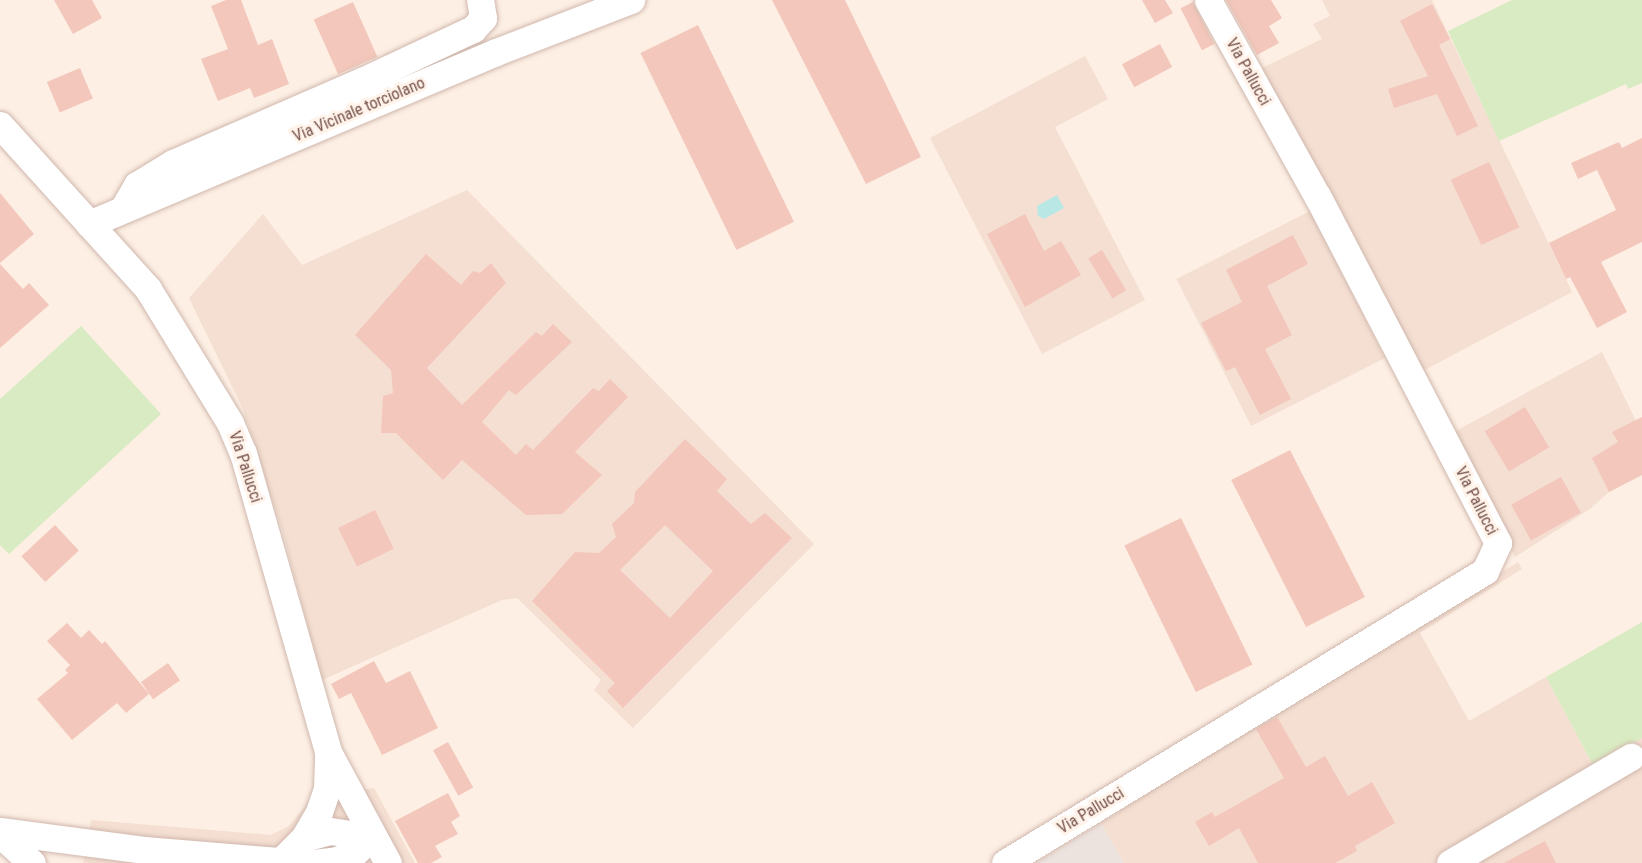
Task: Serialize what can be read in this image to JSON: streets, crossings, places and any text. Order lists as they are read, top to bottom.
{
  "streets": {
    "street": ["Via Pallucci", "Via Vicinale torciolano"]
  },
  "crossings": [
    ["Via Pallucci", "Via Vicinale torciolano"]
  ]
}
